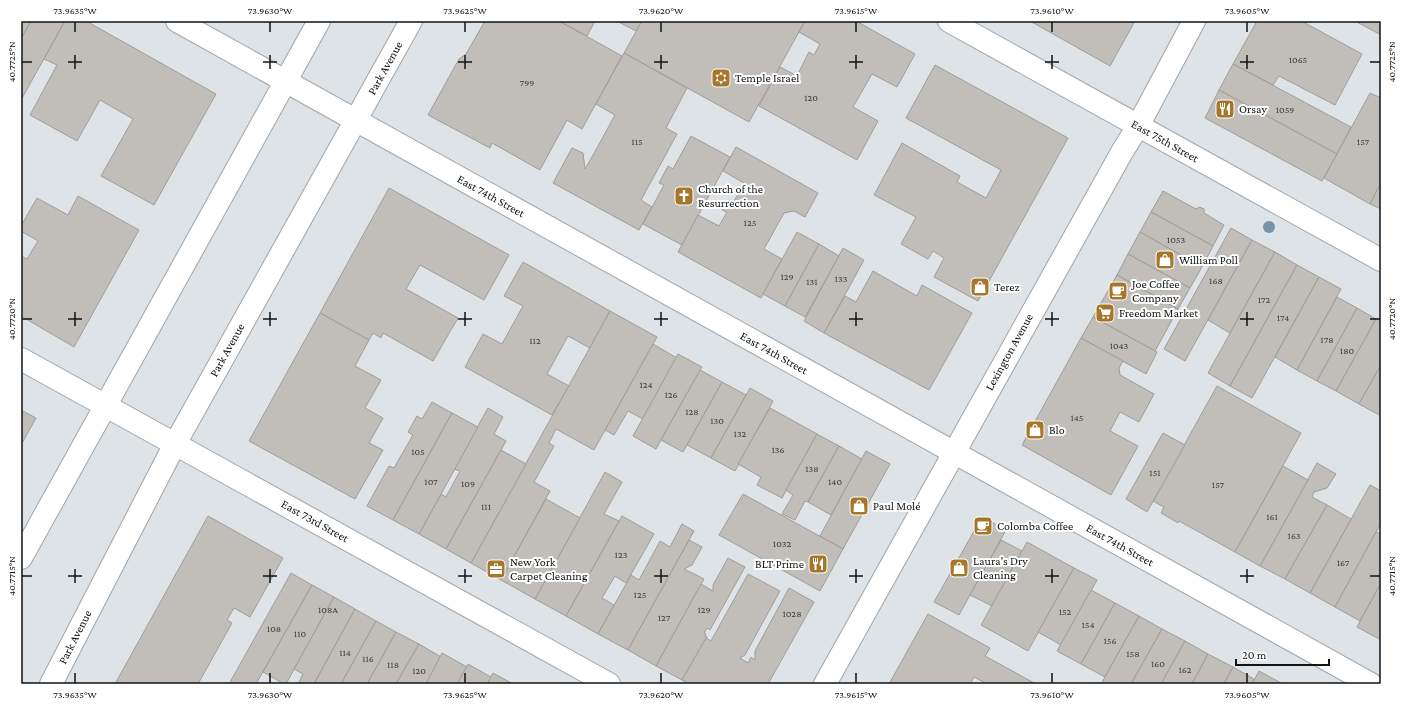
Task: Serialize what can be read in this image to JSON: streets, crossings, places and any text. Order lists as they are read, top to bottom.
{
  "streets": {
    "street": [
      "Park Avenue",
      "East 75th Street",
      "East 74th Street",
      "Lexington Avenue",
      "East 73rd Street"
    ]
  },
  "crossings": [
    ["Park Avenue", "East 74th Street"],
    ["Park Avenue", "East 73rd Street"],
    ["East 75th Street", "Lexington Avenue"],
    ["East 74th Street", "Lexington Avenue"]
  ],
  "places": {
    "synagogue": ["Temple Israel"],
    "restaurant": ["Orsay", "BLT Prime"],
    "church": ["Church of the Resurrection"],
    "shop": [
      "William Poll",
      "Terez",
      "Blo",
      "Paul Molé",
      "Laura’s Dry Cleaning"
    ],
    "cafe": ["Joe Coffee Company", "Colomba Coffee"],
    "supermarket": ["Freedom Market"],
    "office": ["New York Carpet Cleaning"]
  },
  "house_numbers": [
    "1065",
    "799",
    "120",
    "1059",
    "115",
    "157",
    "125",
    "1053",
    "129",
    "133",
    "168",
    "131",
    "172",
    "174",
    "178",
    "112",
    "1043",
    "180",
    "124",
    "126",
    "128",
    "145",
    "130",
    "132",
    "136",
    "105",
    "138",
    "151",
    "107",
    "140",
    "109",
    "157",
    "111",
    "161",
    "163",
    "1032",
    "123",
    "167",
    "125",
    "108A",
    "129",
    "152",
    "1028",
    "127",
    "154",
    "108",
    "110",
    "156",
    "114",
    "158",
    "116",
    "160",
    "118",
    "162",
    "120"
  ],
  "scale_bar": "20 m",
  "coordinates": [
    "73.9635°W",
    "73.9630°W",
    "73.9625°W",
    "73.9620°W",
    "73.9615°W",
    "73.9610°W",
    "73.9605°W",
    "40.7725°N",
    "40.7720°N",
    "40.7715°N"
  ]
}
